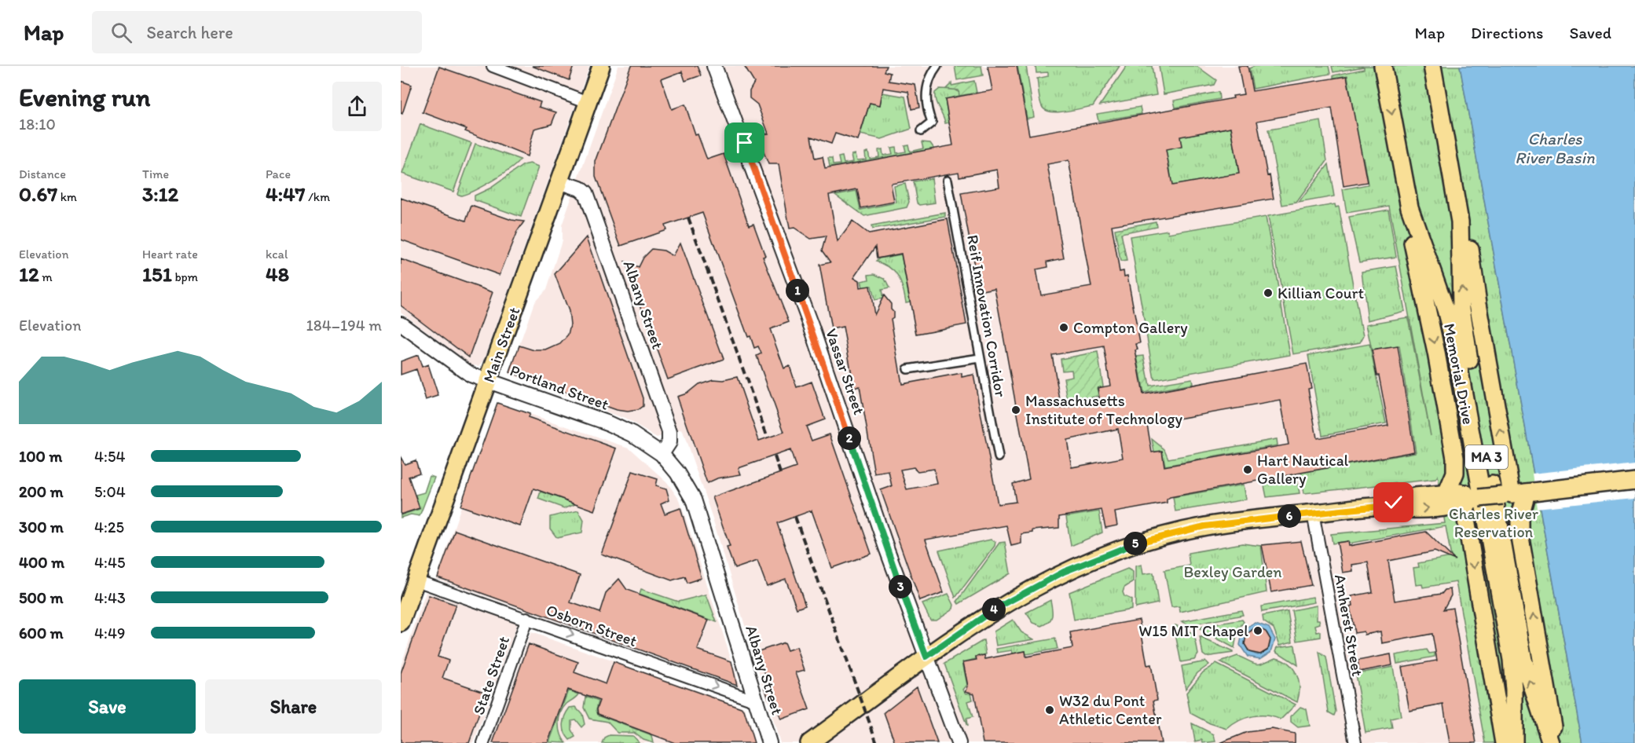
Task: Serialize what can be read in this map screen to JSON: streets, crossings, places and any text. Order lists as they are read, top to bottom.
{
  "streets": {
    "main road": [
      "Albany Street",
      "Main Street",
      "Vassar Street",
      "Memorial Drive",
      "Portland Street",
      "MA 3"
    ],
    "street": [
      "Reif Innovation Corridor",
      "Osborn Street",
      "Amherst Street",
      "State Street"
    ]
  },
  "crossings": [
    ["Albany Street", "Main Street"],
    ["Albany Street", "Portland Street"],
    ["Albany Street", "Osborn Street"],
    ["Main Street", "Portland Street"],
    ["Main Street", "Osborn Street"],
    ["Osborn Street", "State Street"]
  ],
  "one_way": ["Osborn Street"],
  "water": ["Charles River Basin"],
  "parks": ["Charles River Reservation", "Bexley Garden"],
  "places": [
    "Killian Court",
    "Compton Gallery",
    "Massachusetts Institute of Technology",
    "Hart Nautical Gallery",
    "W15 MIT Chapel",
    "W32 du Pont Athletic Center"
  ],
  "page": {
    "header": "Map",
    "search": "Search here",
    "nav": ["Map", "Directions", "Saved"],
    "heading": ["Evening run", "18:10"],
    "stats": [
      ["Distance", "0.67 km"],
      ["Time", "3:12"],
      ["Pace", "4:47 /km"],
      ["Elevation", "12 m"],
      ["Heart rate", "151 bpm"],
      ["kcal", "48"]
    ],
    "pins": [
      "1",
      "2",
      "6",
      "5",
      "3",
      "4"
    ],
    "chart": ["Elevation", "184–194 m"],
    "list": [
      {
        "name": "100 m",
        "note": "4:54"
      },
      {
        "name": "200 m",
        "note": "5:04"
      },
      {
        "name": "300 m",
        "note": "4:25"
      },
      {
        "name": "400 m",
        "note": "4:45"
      },
      {
        "name": "500 m",
        "note": "4:43"
      },
      {
        "name": "600 m",
        "note": "4:49"
      }
    ],
    "buttons": ["Save", "Share"]
  }
}
